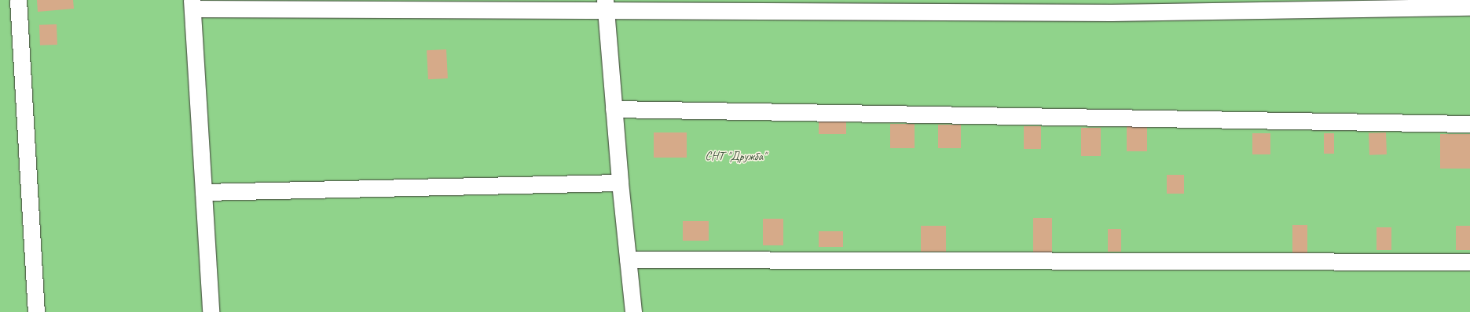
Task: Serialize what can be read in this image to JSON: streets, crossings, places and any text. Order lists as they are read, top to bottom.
{
  "parks": ["СНТ \"Дружба\""]
}
